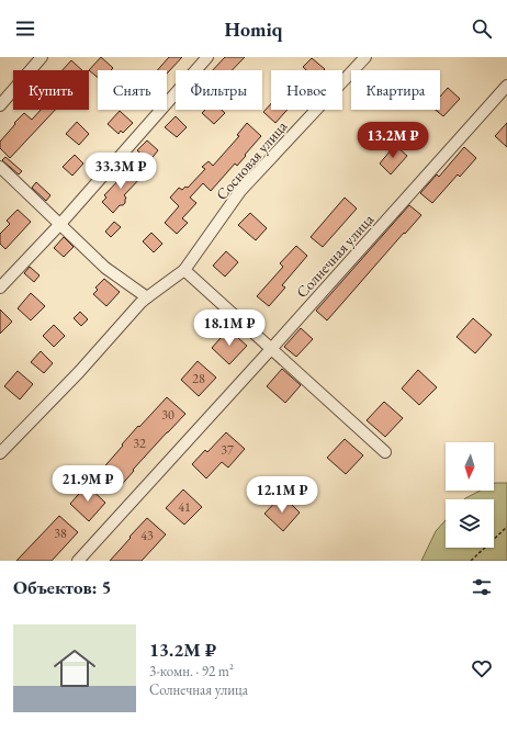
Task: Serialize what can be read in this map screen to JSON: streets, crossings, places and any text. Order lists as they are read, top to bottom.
{
  "streets": {
    "street": ["Сосновая улица", "Солнечная улица"]
  },
  "house_numbers": [
    "28",
    "30",
    "32",
    "37",
    "41",
    "38",
    "43"
  ],
  "north": "bottom",
  "page": {
    "header": "Homiq",
    "chip": [
      "Купить",
      "Снять",
      "Фильтры",
      "Новое",
      "Квартира"
    ],
    "price": [
      "13.2M ₽",
      "33.3M ₽",
      "18.1M ₽",
      "21.9M ₽",
      "12.1M ₽"
    ],
    "heading": "Объектов: 5",
    "list": [
      {
        "name": "13.2M ₽",
        "note": "3-комн. · 92 m² · Солнечная улица"
      }
    ]
  }
}
